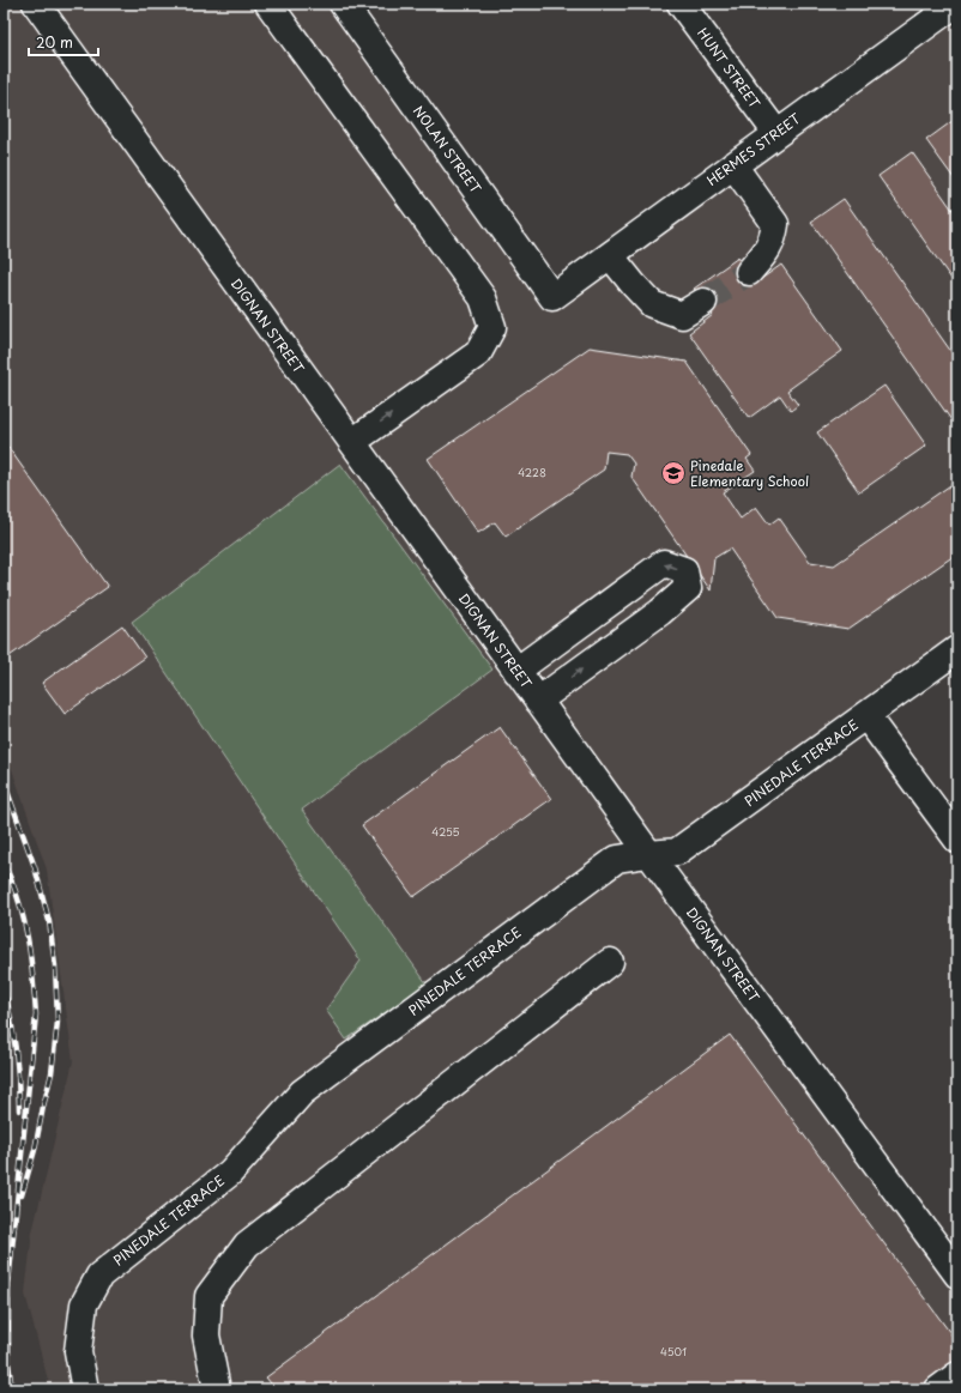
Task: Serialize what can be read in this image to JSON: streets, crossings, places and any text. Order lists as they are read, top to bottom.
{
  "streets": {
    "street": [
      "HUNT STREET",
      "NOLAN STREET",
      "HERMES STREET",
      "DIGNAN STREET",
      "PINEDALE TERRACE"
    ]
  },
  "crossings": [
    ["HUNT STREET", "HERMES STREET"],
    ["NOLAN STREET", "HERMES STREET"],
    ["DIGNAN STREET", "PINEDALE TERRACE"]
  ],
  "places": {
    "school or university": ["Pinedale Elementary School"]
  },
  "house_numbers": ["4228", "4255", "4501"],
  "scale_bar": "20 m"
}
